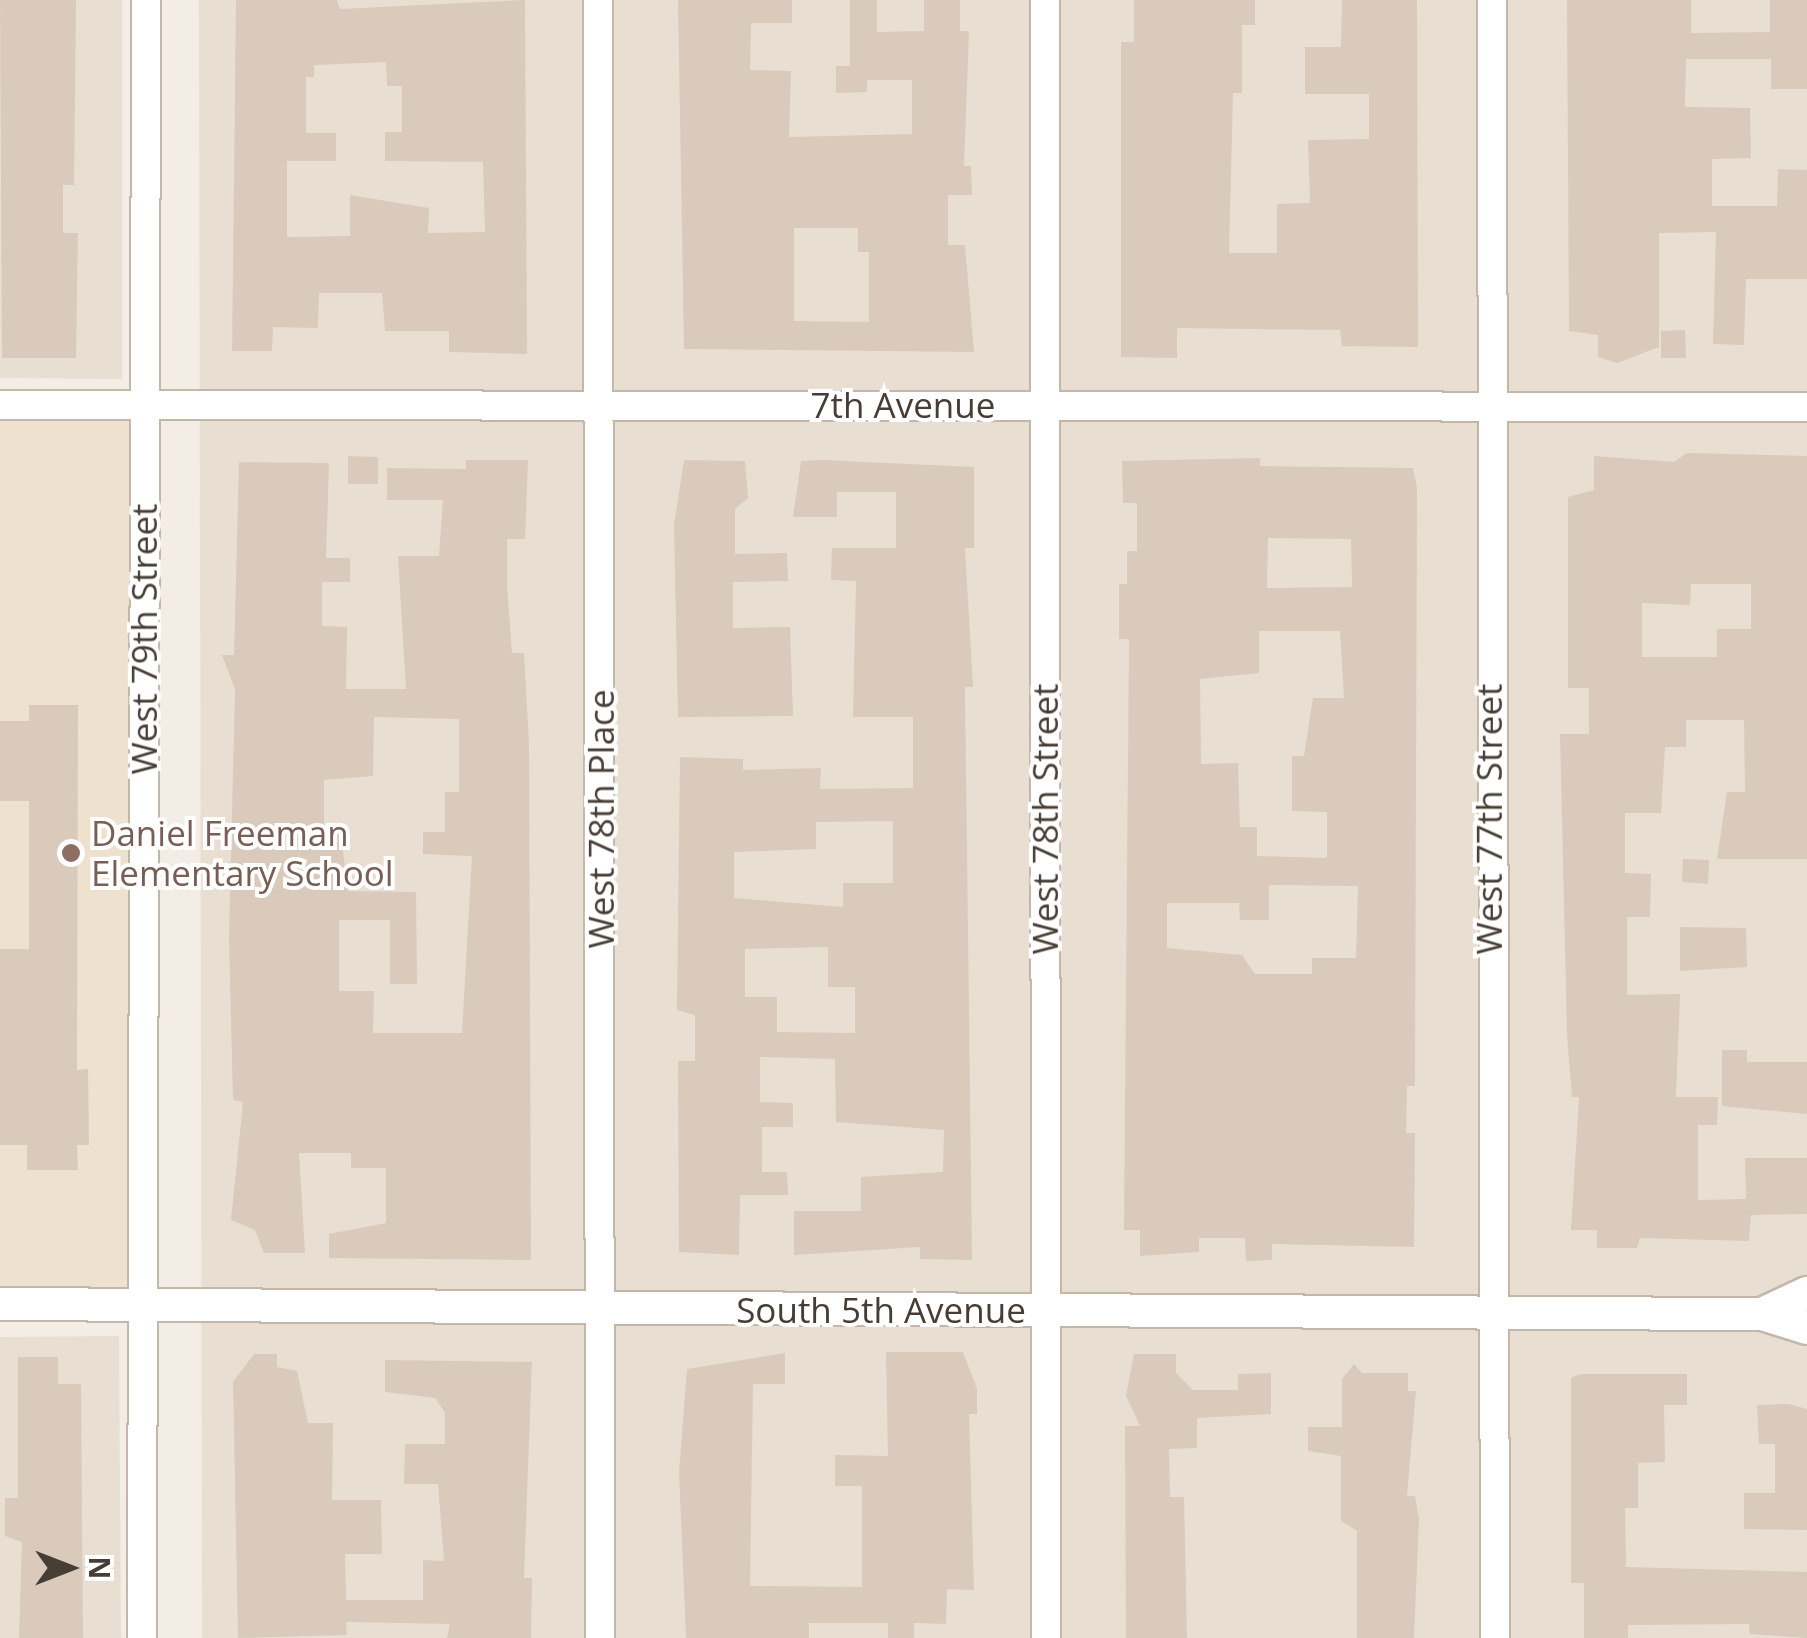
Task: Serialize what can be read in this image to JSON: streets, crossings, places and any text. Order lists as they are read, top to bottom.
{
  "streets": {
    "street": [
      "7th Avenue",
      "West 79th Street",
      "West 78th Place",
      "West 78th Street",
      "West 77th Street",
      "South 5th Avenue"
    ]
  },
  "crossings": [
    ["7th Avenue", "West 79th Street"],
    ["7th Avenue", "West 78th Place"],
    ["7th Avenue", "West 78th Street"],
    ["7th Avenue", "West 77th Street"],
    ["West 79th Street", "South 5th Avenue"],
    ["West 78th Place", "South 5th Avenue"],
    ["West 78th Street", "South 5th Avenue"],
    ["West 77th Street", "South 5th Avenue"]
  ],
  "places": ["Daniel Freeman Elementary School"],
  "north": "right"
}
